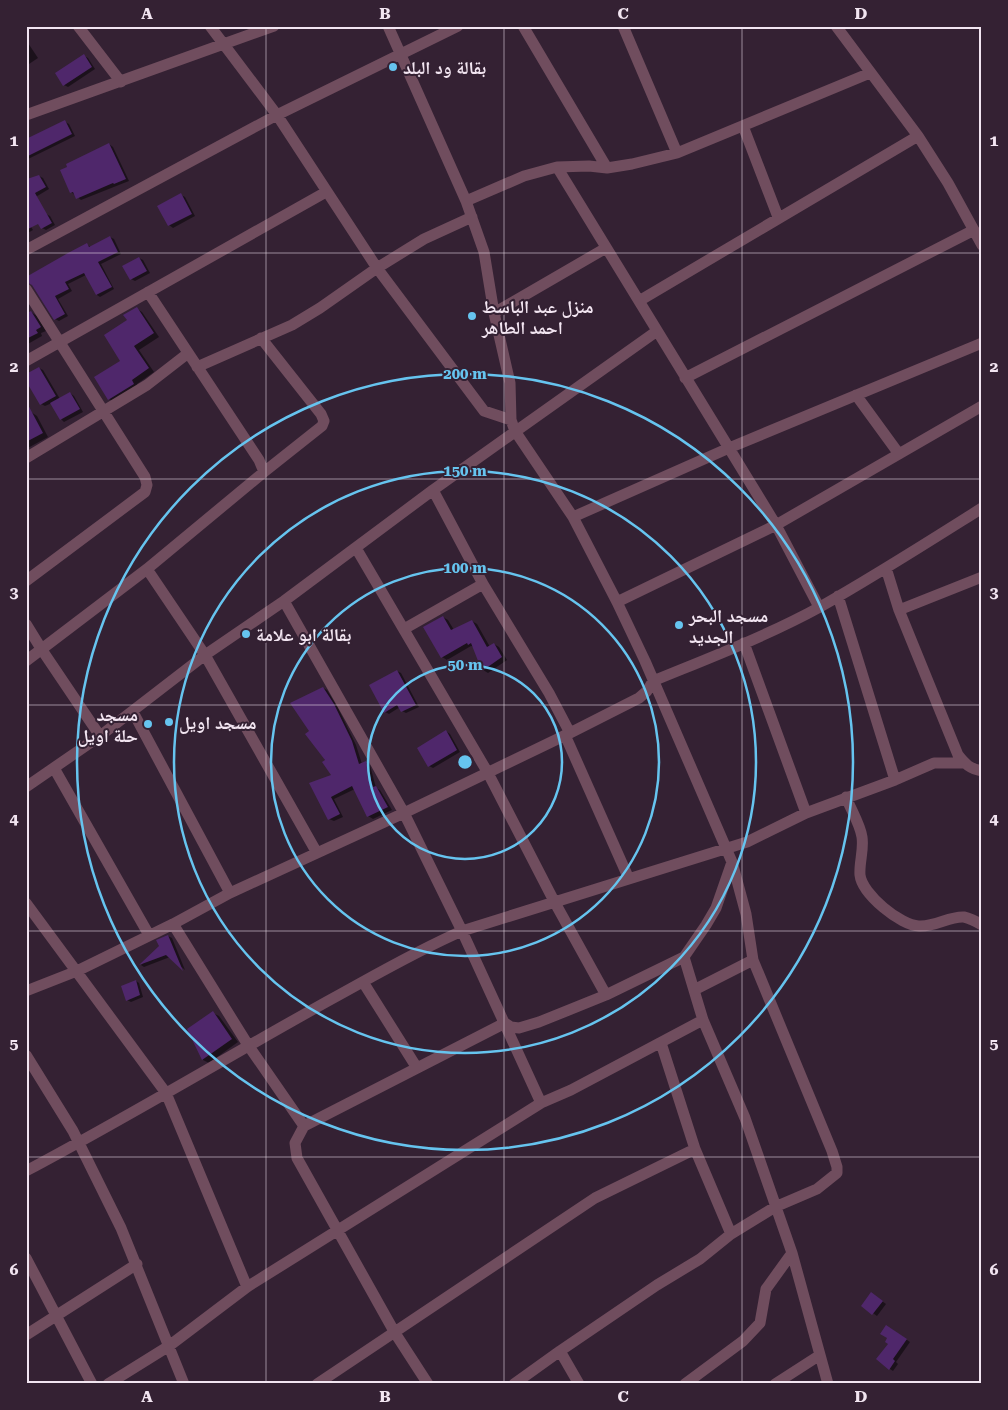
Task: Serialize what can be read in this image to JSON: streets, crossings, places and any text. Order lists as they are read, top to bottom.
{
  "places": [
    "بقالة ود البلد",
    "منزل عبد الباسط احمد الطاهر",
    "مسجد البحر الجديد",
    "بقالة ابو علامة",
    "مسجد اويل",
    "مسجد حلة اويل"
  ],
  "grid": {
    "columns": [
      "A",
      "B",
      "C",
      "D"
    ],
    "rows": [
      "1",
      "2",
      "3",
      "4",
      "5",
      "6"
    ]
  },
  "rings": [
    "200 m",
    "150 m",
    "100 m",
    "50 m"
  ]
}
